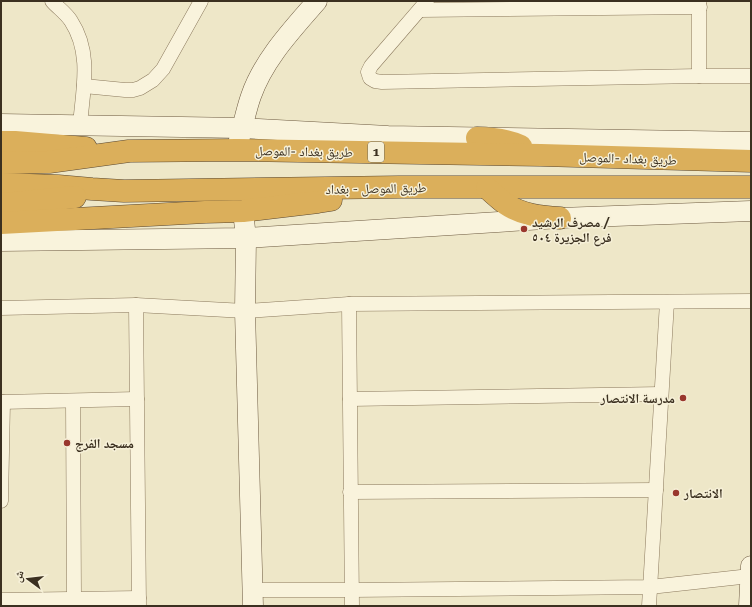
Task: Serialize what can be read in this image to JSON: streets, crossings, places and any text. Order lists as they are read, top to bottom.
{
  "streets": {
    "highway": ["طريق بغداد -الموصل", "1", "طريق الموصل - بغداد"]
  },
  "places": [
    "مصرف الرشيد / فرع الجزيرة ٥٠٤",
    "مدرسة الانتصار",
    "مسجد الفرج",
    "الانتصار"
  ],
  "north": "left"
}
